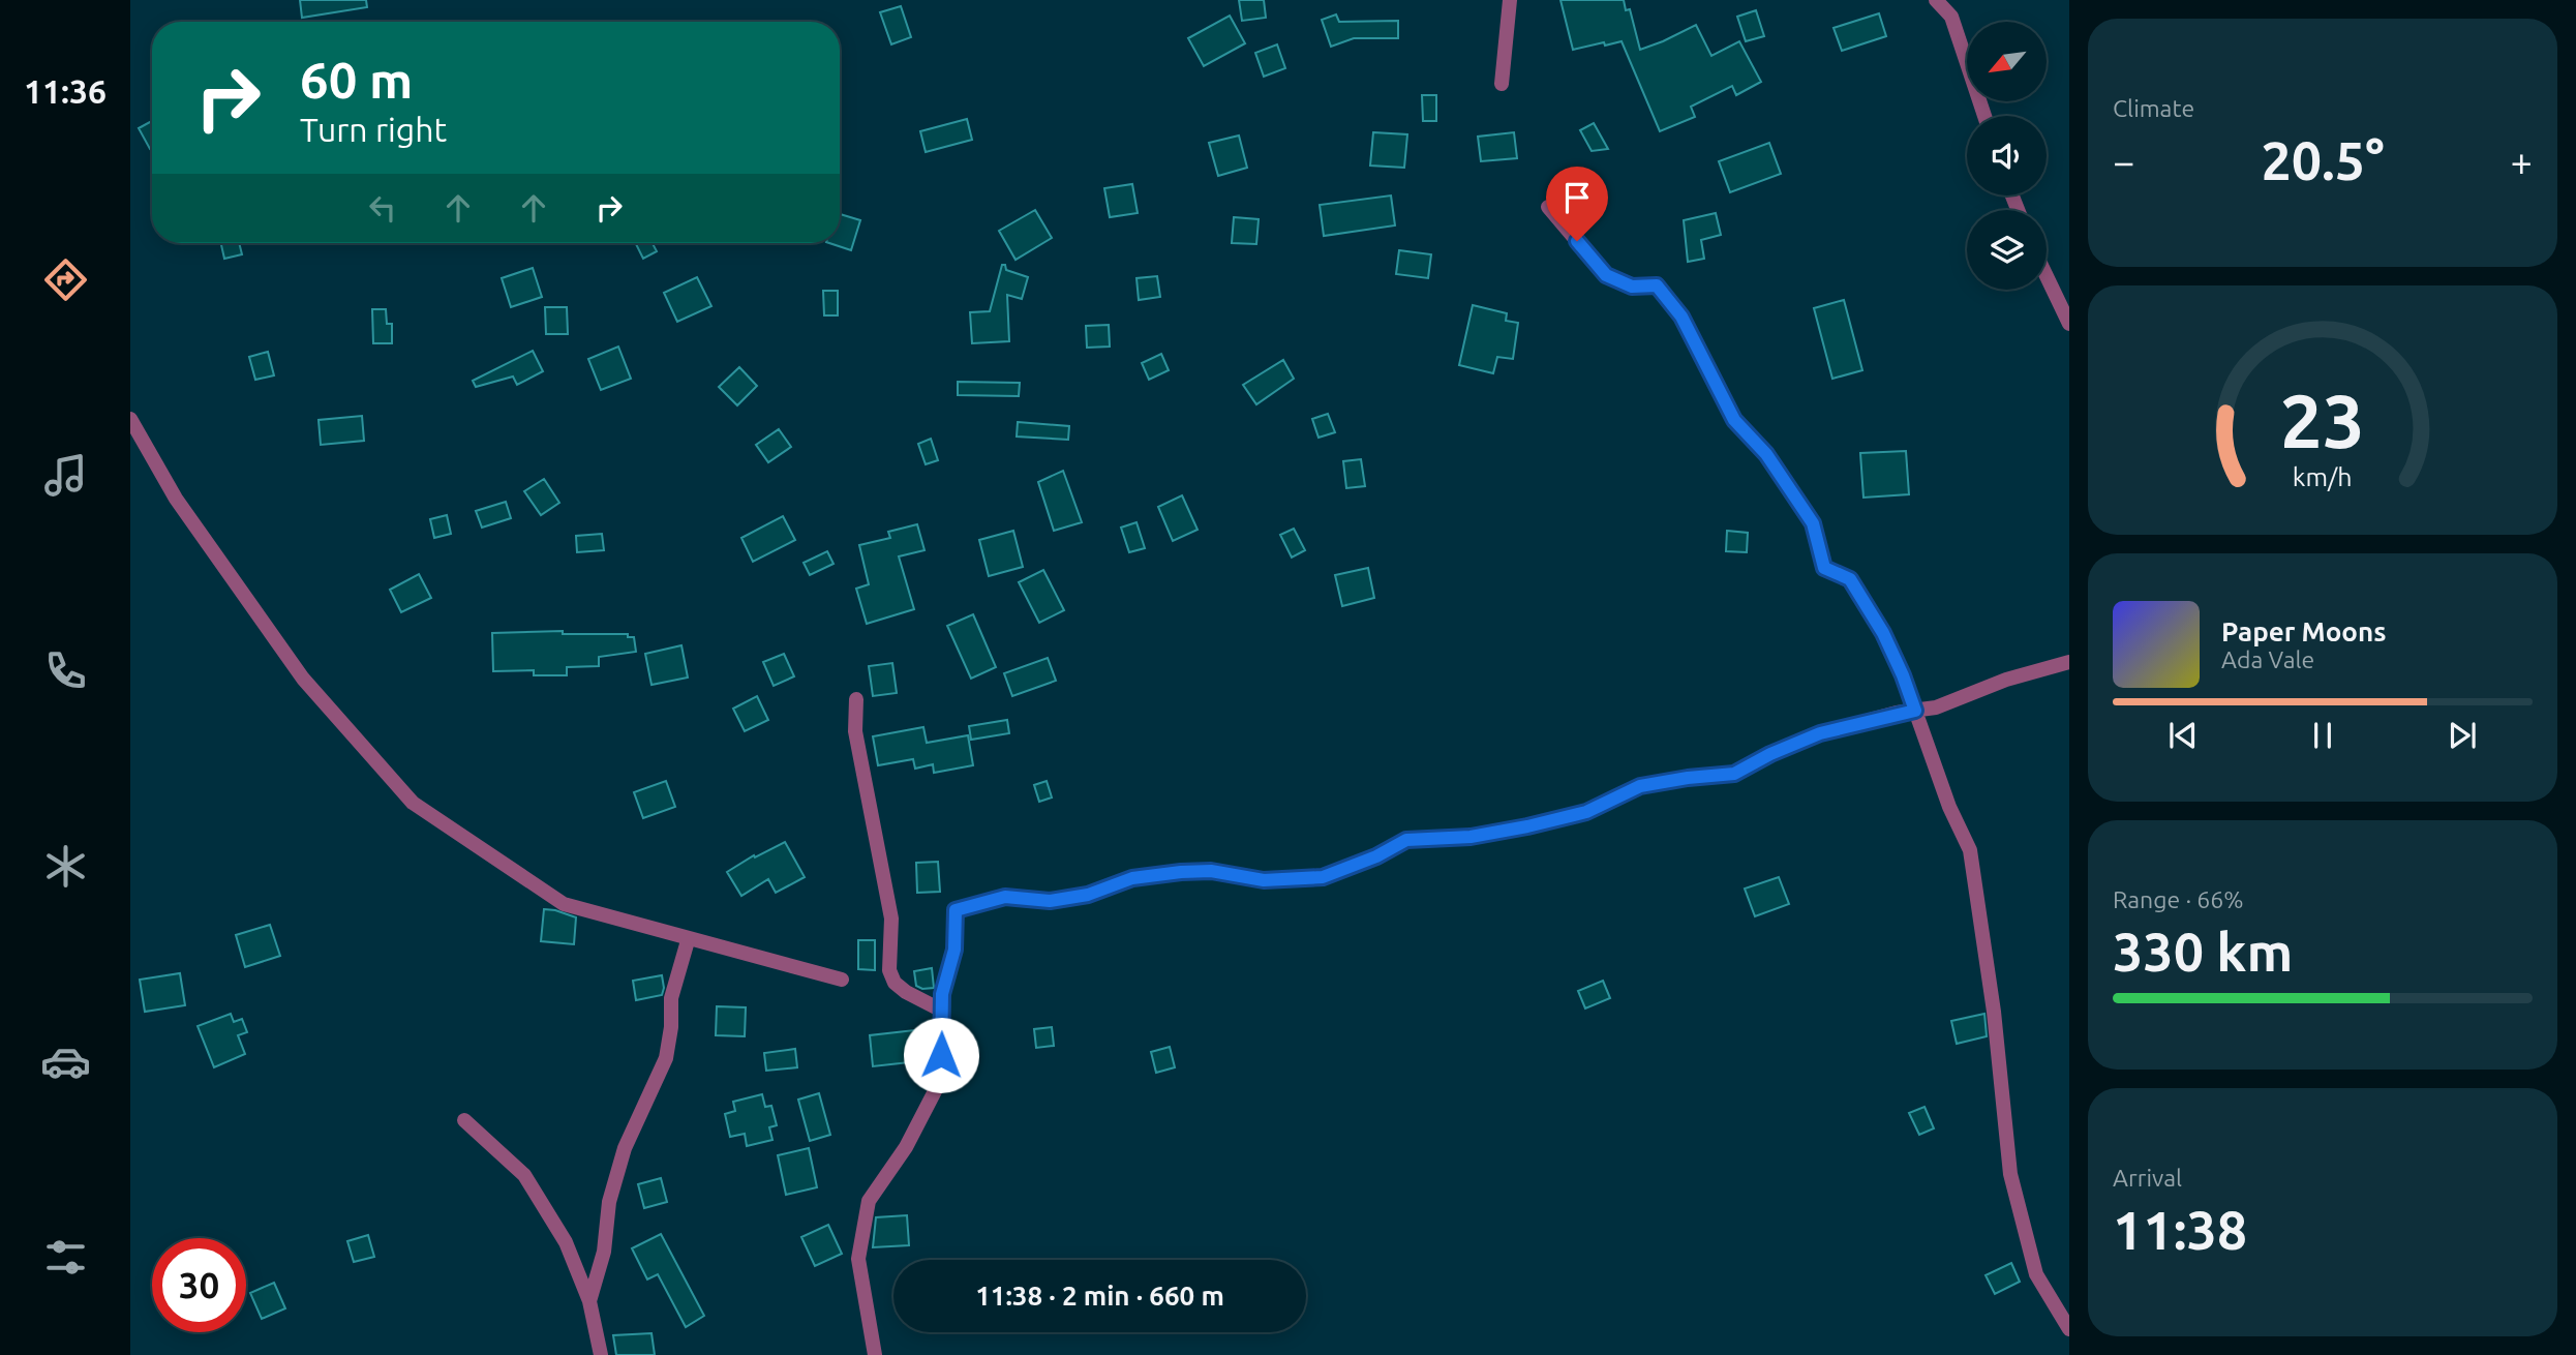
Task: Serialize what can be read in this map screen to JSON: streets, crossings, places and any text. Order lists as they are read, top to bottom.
{
  "north": "bottom left",
  "page": {
    "tabs": "11:36",
    "tile": [
      "Climate",
      ["Range · 66%", "330 km"],
      ["Arrival", "11:38"]
    ],
    "turn": ["60 m", "Turn right"],
    "heat": ["−", "20.5°", "+"],
    "song": ["Paper Moons", "Ada Vale"],
    "limit": "30",
    "trip": "11:38 · 2 min · 660 m",
    "gauge": ["23", "km/h"]
  }
}
